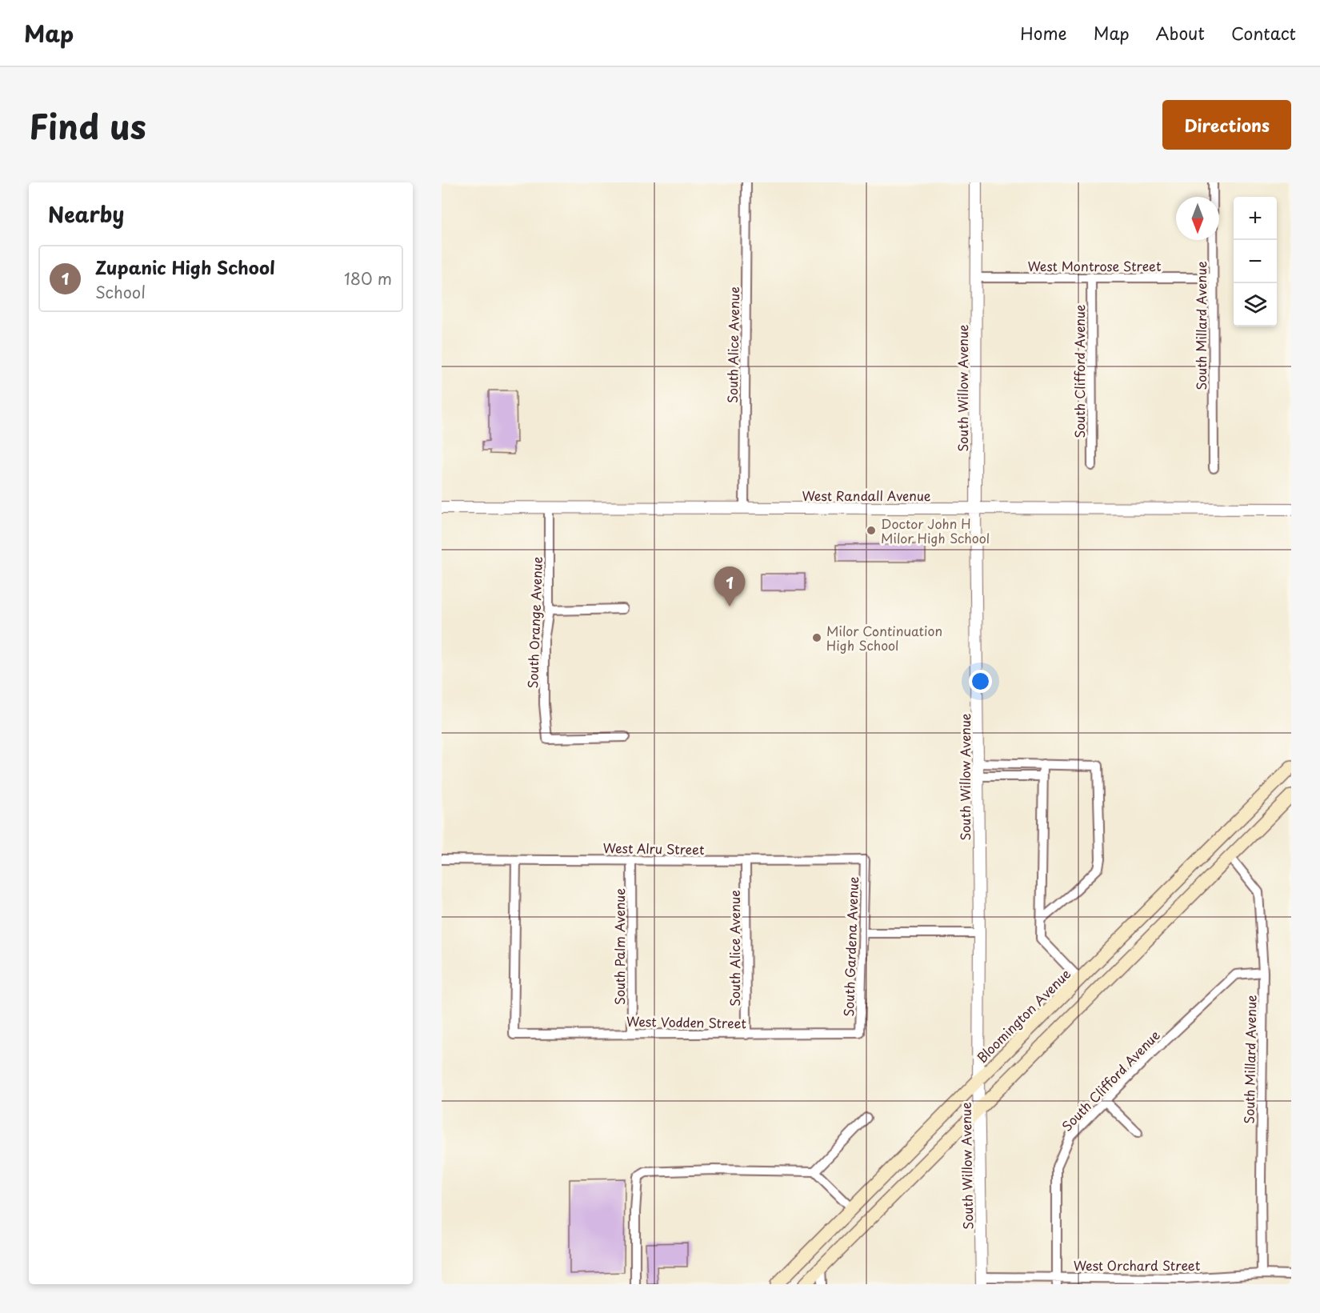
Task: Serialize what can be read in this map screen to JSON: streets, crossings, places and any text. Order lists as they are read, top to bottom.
{
  "streets": {
    "main road": ["Bloomington Avenue"],
    "street": [
      "West Montrose Street",
      "South Millard Avenue",
      "South Alice Avenue",
      "South Clifford Avenue",
      "South Willow Avenue",
      "West Randall Avenue",
      "South Orange Avenue",
      "West Alru Street",
      "South Palm Avenue",
      "South Gardena Avenue",
      "West Vodden Street",
      "West Orchard Street"
    ]
  },
  "crossings": [
    ["West Montrose Street", "South Millard Avenue"],
    ["West Montrose Street", "South Clifford Avenue"],
    ["West Montrose Street", "South Willow Avenue"],
    ["South Millard Avenue", "South Clifford Avenue"],
    ["South Millard Avenue", "West Orchard Street"],
    ["South Alice Avenue", "West Randall Avenue"],
    ["South Alice Avenue", "West Alru Street"],
    ["South Alice Avenue", "West Vodden Street"],
    ["South Clifford Avenue", "West Orchard Street"],
    ["South Willow Avenue", "West Randall Avenue"],
    ["South Willow Avenue", "Bloomington Avenue"],
    ["South Willow Avenue", "West Orchard Street"],
    ["West Randall Avenue", "South Orange Avenue"],
    ["West Alru Street", "South Palm Avenue"],
    ["West Alru Street", "South Gardena Avenue"],
    ["West Alru Street", "West Vodden Street"],
    ["South Palm Avenue", "West Vodden Street"],
    ["South Gardena Avenue", "West Vodden Street"]
  ],
  "places": ["Doctor John H Milor High School", "Milor Continuation High School"],
  "north": "bottom",
  "page": {
    "header": "Map",
    "nav": [
      "Home",
      "Map",
      "About",
      "Contact"
    ],
    "title": "Find us",
    "buttons": "Directions",
    "heading": "Nearby",
    "map_buttons": ["+", "−"],
    "list": [
      {
        "mark": "1",
        "name": "Zupanic High School",
        "note": "School",
        "value": "180 m"
      }
    ],
    "pins": "1"
  }
}
